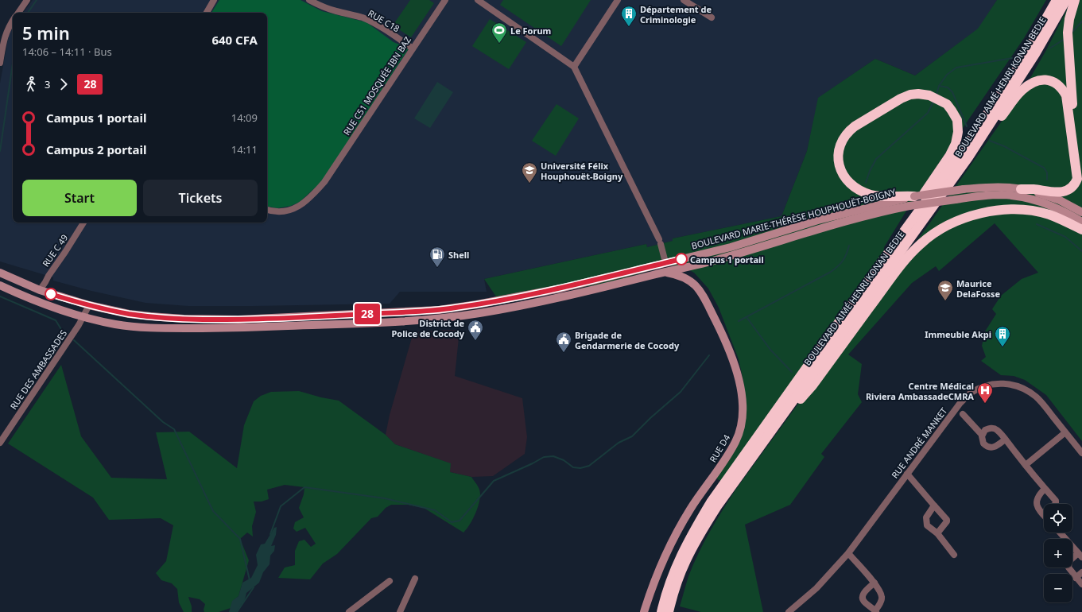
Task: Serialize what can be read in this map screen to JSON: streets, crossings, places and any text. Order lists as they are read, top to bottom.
{
  "streets": {
    "highway": ["BOULEVARD AIMÉ HENRI KONAN BEDIE"],
    "main road": ["BOULEVARD MARIE-THÉRÈSE HOUPHOUËT-BOIGNY", "RUE D4"],
    "street": [
      "RUE C18",
      "RUE C51 MOSQUÉE IBN BAZ",
      "RUE C 49",
      "RUE DES AMBASSADES",
      "RUE ANDRÉ MANKET"
    ]
  },
  "crossings": [
    ["RUE C18", "RUE C51 MOSQUÉE IBN BAZ"],
    ["BOULEVARD MARIE-THÉRÈSE HOUPHOUËT-BOIGNY", "RUE C 49"],
    ["BOULEVARD MARIE-THÉRÈSE HOUPHOUËT-BOIGNY", "RUE DES AMBASSADES"],
    ["BOULEVARD MARIE-THÉRÈSE HOUPHOUËT-BOIGNY", "RUE D4"]
  ],
  "places": {
    "building": ["Département de Criminologie", "Immeuble Akpi"],
    "sports": ["Le Forum"],
    "school or university": ["Université Félix Houphouët-Boigny", "Maurice DelaFosse"],
    "other": ["Campus 1 portail"],
    "fuel station": ["Shell"],
    "public building": ["District de Police de Cocody", "Brigade de Gendarmerie de Cocody"],
    "hospital": ["Centre Médical Riviera AmbassadeCMRA"]
  },
  "lines": ["bus line 28"],
  "page": {
    "on_map": "28",
    "heading": ["5 min", "14:06 – 14:11 · Bus", "640 CFA"],
    "legs": ["3", "28"],
    "list": [
      {
        "name": "Campus 1 portail",
        "value": "14:09"
      },
      {
        "name": "Campus 2 portail",
        "value": "14:11"
      }
    ],
    "buttons": ["Start", "Tickets"],
    "map_buttons": ["+", "−"]
  }
}
